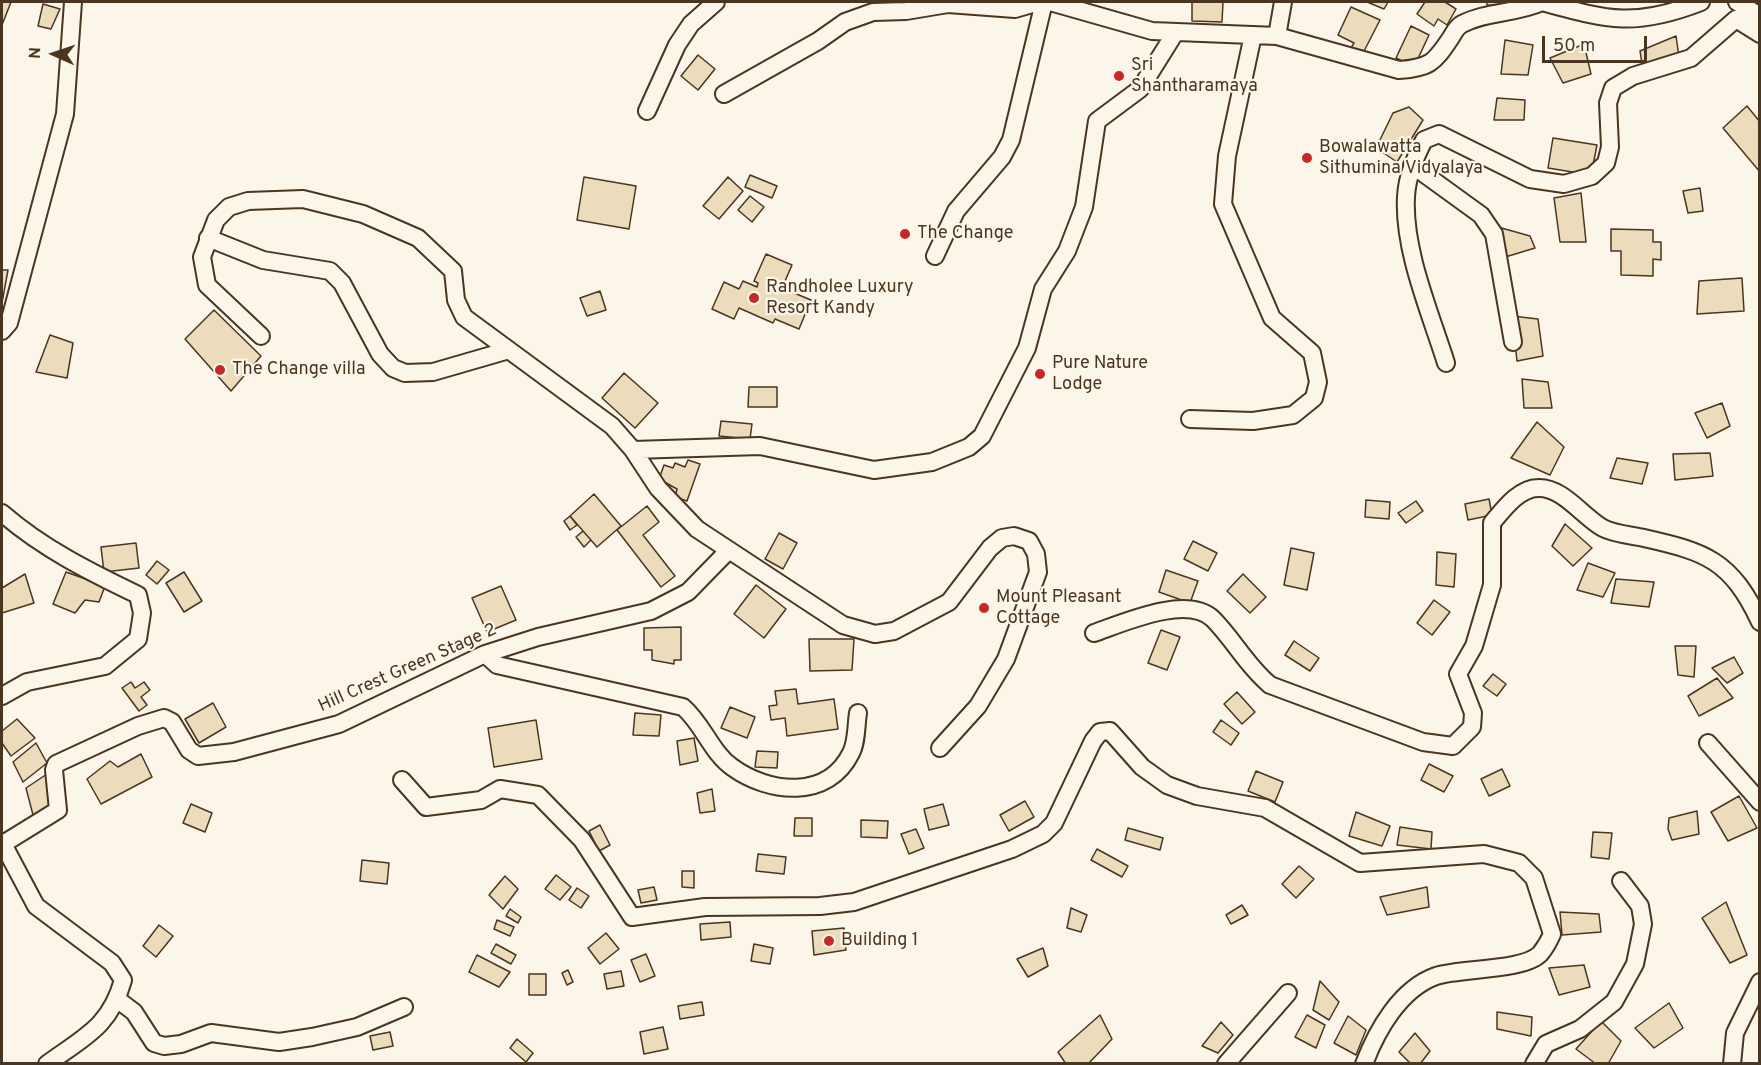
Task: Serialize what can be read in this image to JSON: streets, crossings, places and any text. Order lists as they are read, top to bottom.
{
  "streets": {
    "street": ["Hill Crest Green Stage 2"]
  },
  "places": [
    "Sri Shantharamaya",
    "Bowalawatta Sithumina Vidyalaya",
    "The Change",
    "Randholee Luxury Resort Kandy",
    "The Change villa",
    "Pure Nature Lodge",
    "Mount Pleasant Cottage",
    "Building 1"
  ],
  "scale_bar": "50 m",
  "north": "left"
}
